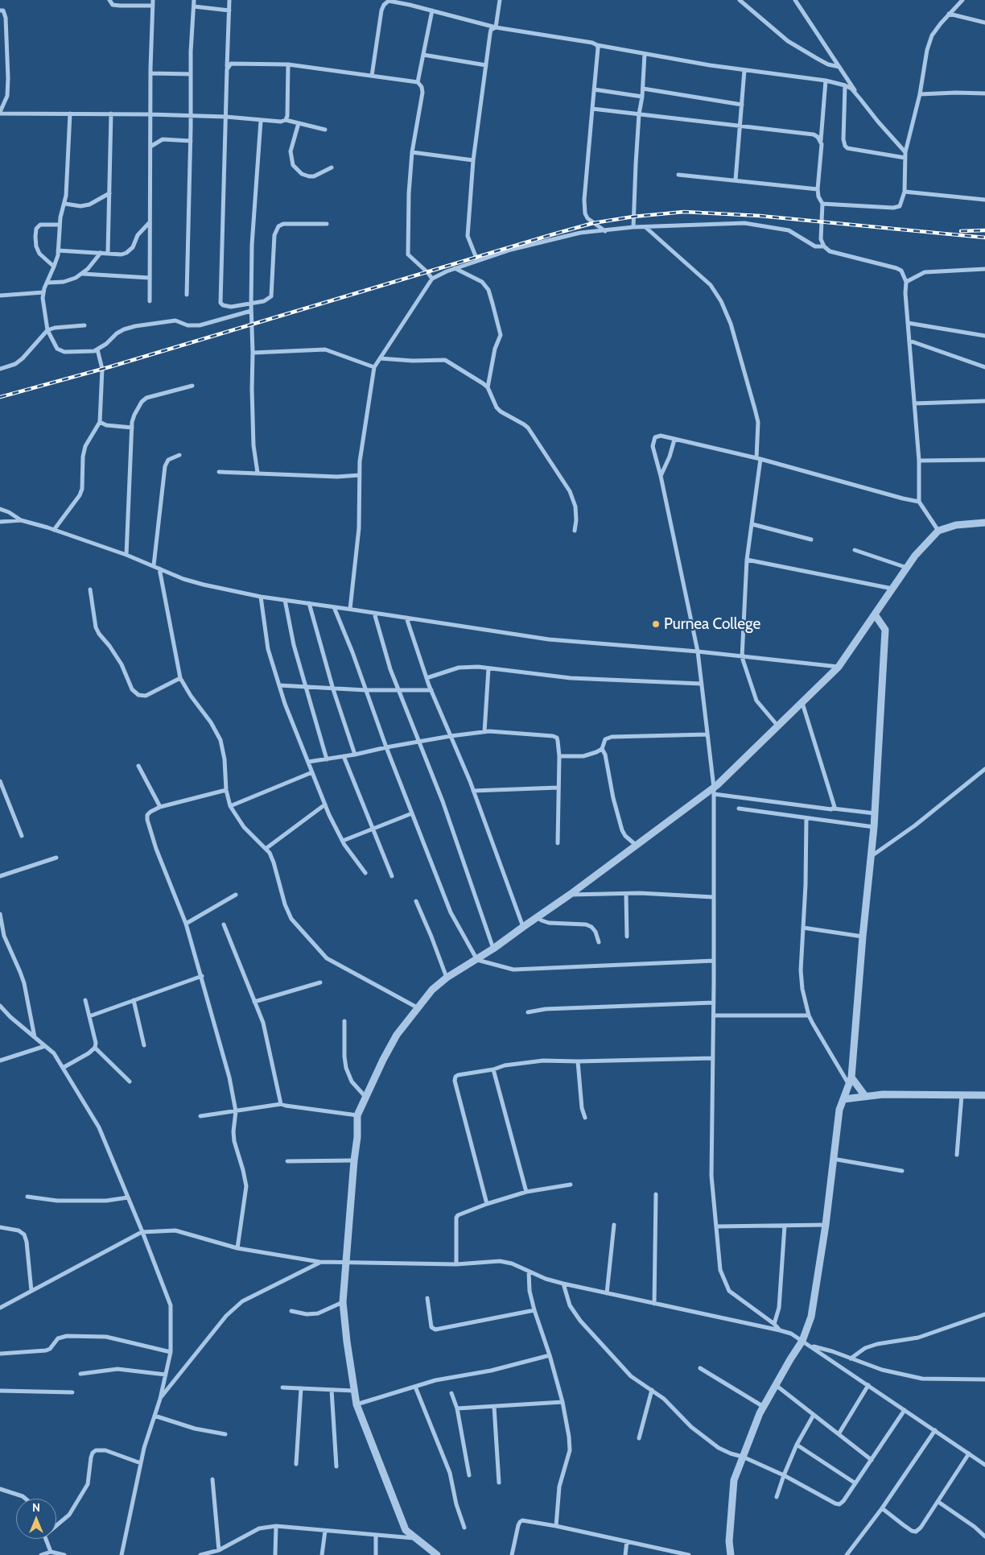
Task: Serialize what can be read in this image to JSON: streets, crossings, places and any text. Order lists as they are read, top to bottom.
{
  "places": ["Purnea College"],
  "north": "top"
}
